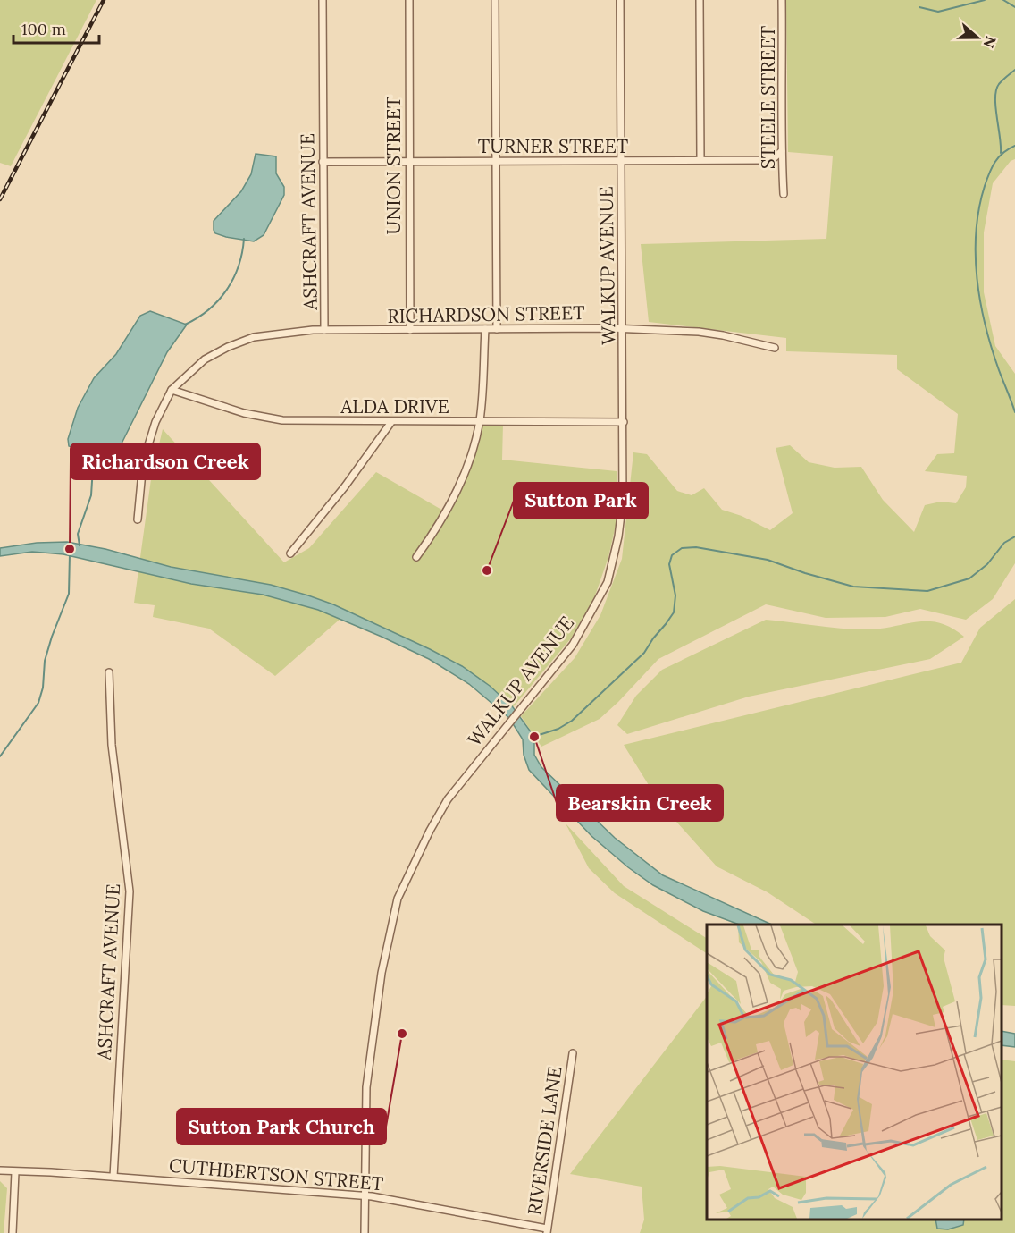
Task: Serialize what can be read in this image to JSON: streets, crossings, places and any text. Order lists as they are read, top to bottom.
{
  "streets": {
    "street": [
      "STEELE STREET",
      "TURNER STREET",
      "UNION STREET",
      "ASHCRAFT AVENUE",
      "WALKUP AVENUE",
      "RICHARDSON STREET",
      "ALDA DRIVE",
      "RIVERSIDE LANE",
      "CUTHBERTSON STREET"
    ]
  },
  "crossings": [
    ["STEELE STREET", "TURNER STREET"],
    ["TURNER STREET", "UNION STREET"],
    ["TURNER STREET", "ASHCRAFT AVENUE"],
    ["TURNER STREET", "WALKUP AVENUE"],
    ["UNION STREET", "RICHARDSON STREET"],
    ["ASHCRAFT AVENUE", "RICHARDSON STREET"],
    ["ASHCRAFT AVENUE", "ALDA DRIVE"],
    ["ASHCRAFT AVENUE", "CUTHBERTSON STREET"],
    ["WALKUP AVENUE", "RICHARDSON STREET"],
    ["WALKUP AVENUE", "ALDA DRIVE"],
    ["WALKUP AVENUE", "CUTHBERTSON STREET"],
    ["RIVERSIDE LANE", "CUTHBERTSON STREET"]
  ],
  "places": [
    "Richardson Creek",
    "Sutton Park",
    "Bearskin Creek",
    "Sutton Park Church"
  ],
  "scale_bar": "100 m",
  "north": "right"
}
